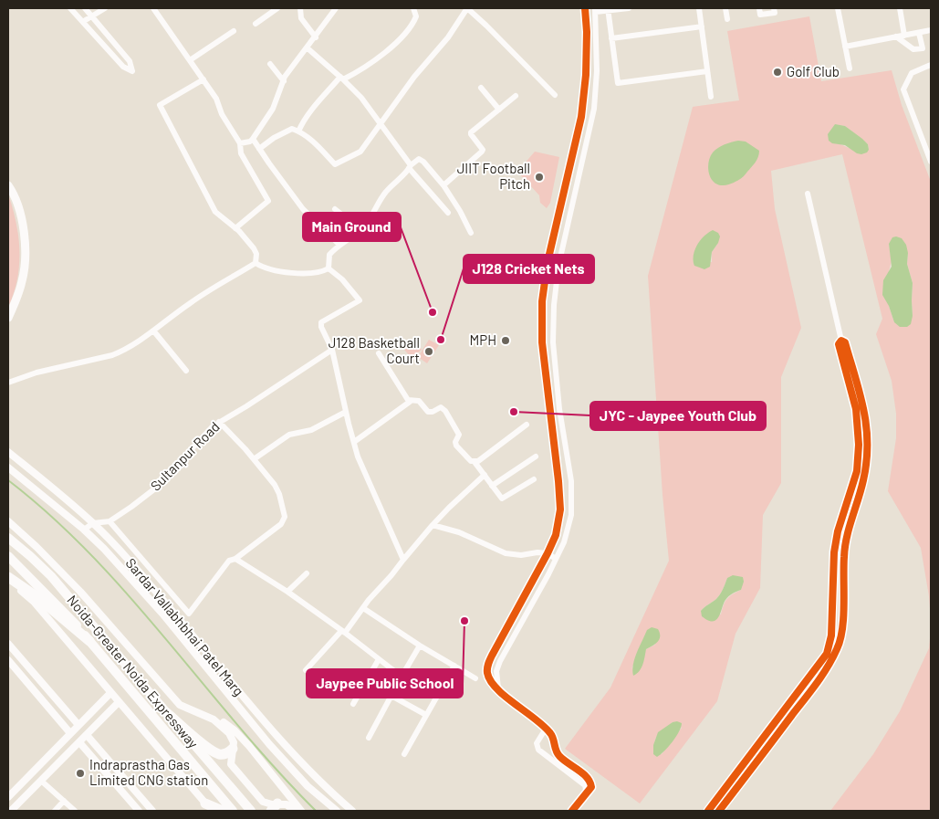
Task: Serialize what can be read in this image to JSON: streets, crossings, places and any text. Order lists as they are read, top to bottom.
{
  "streets": {
    "highway": ["Noida-Greater Noida Expressway"],
    "street": ["Sultanpur Road", "Sardar Vallabhbhai Patel Marg"]
  },
  "crossings": [
    ["Sultanpur Road", "Sardar Vallabhbhai Patel Marg"]
  ],
  "places": [
    "Golf Club",
    "JIIT Football Pitch",
    "Main Ground",
    "J128 Cricket Nets",
    "MPH",
    "J128 Basketball Court",
    "JYC - Jaypee Youth Club",
    "Jaypee Public School",
    "Indraprastha Gas Limited CNG station"
  ]
}
